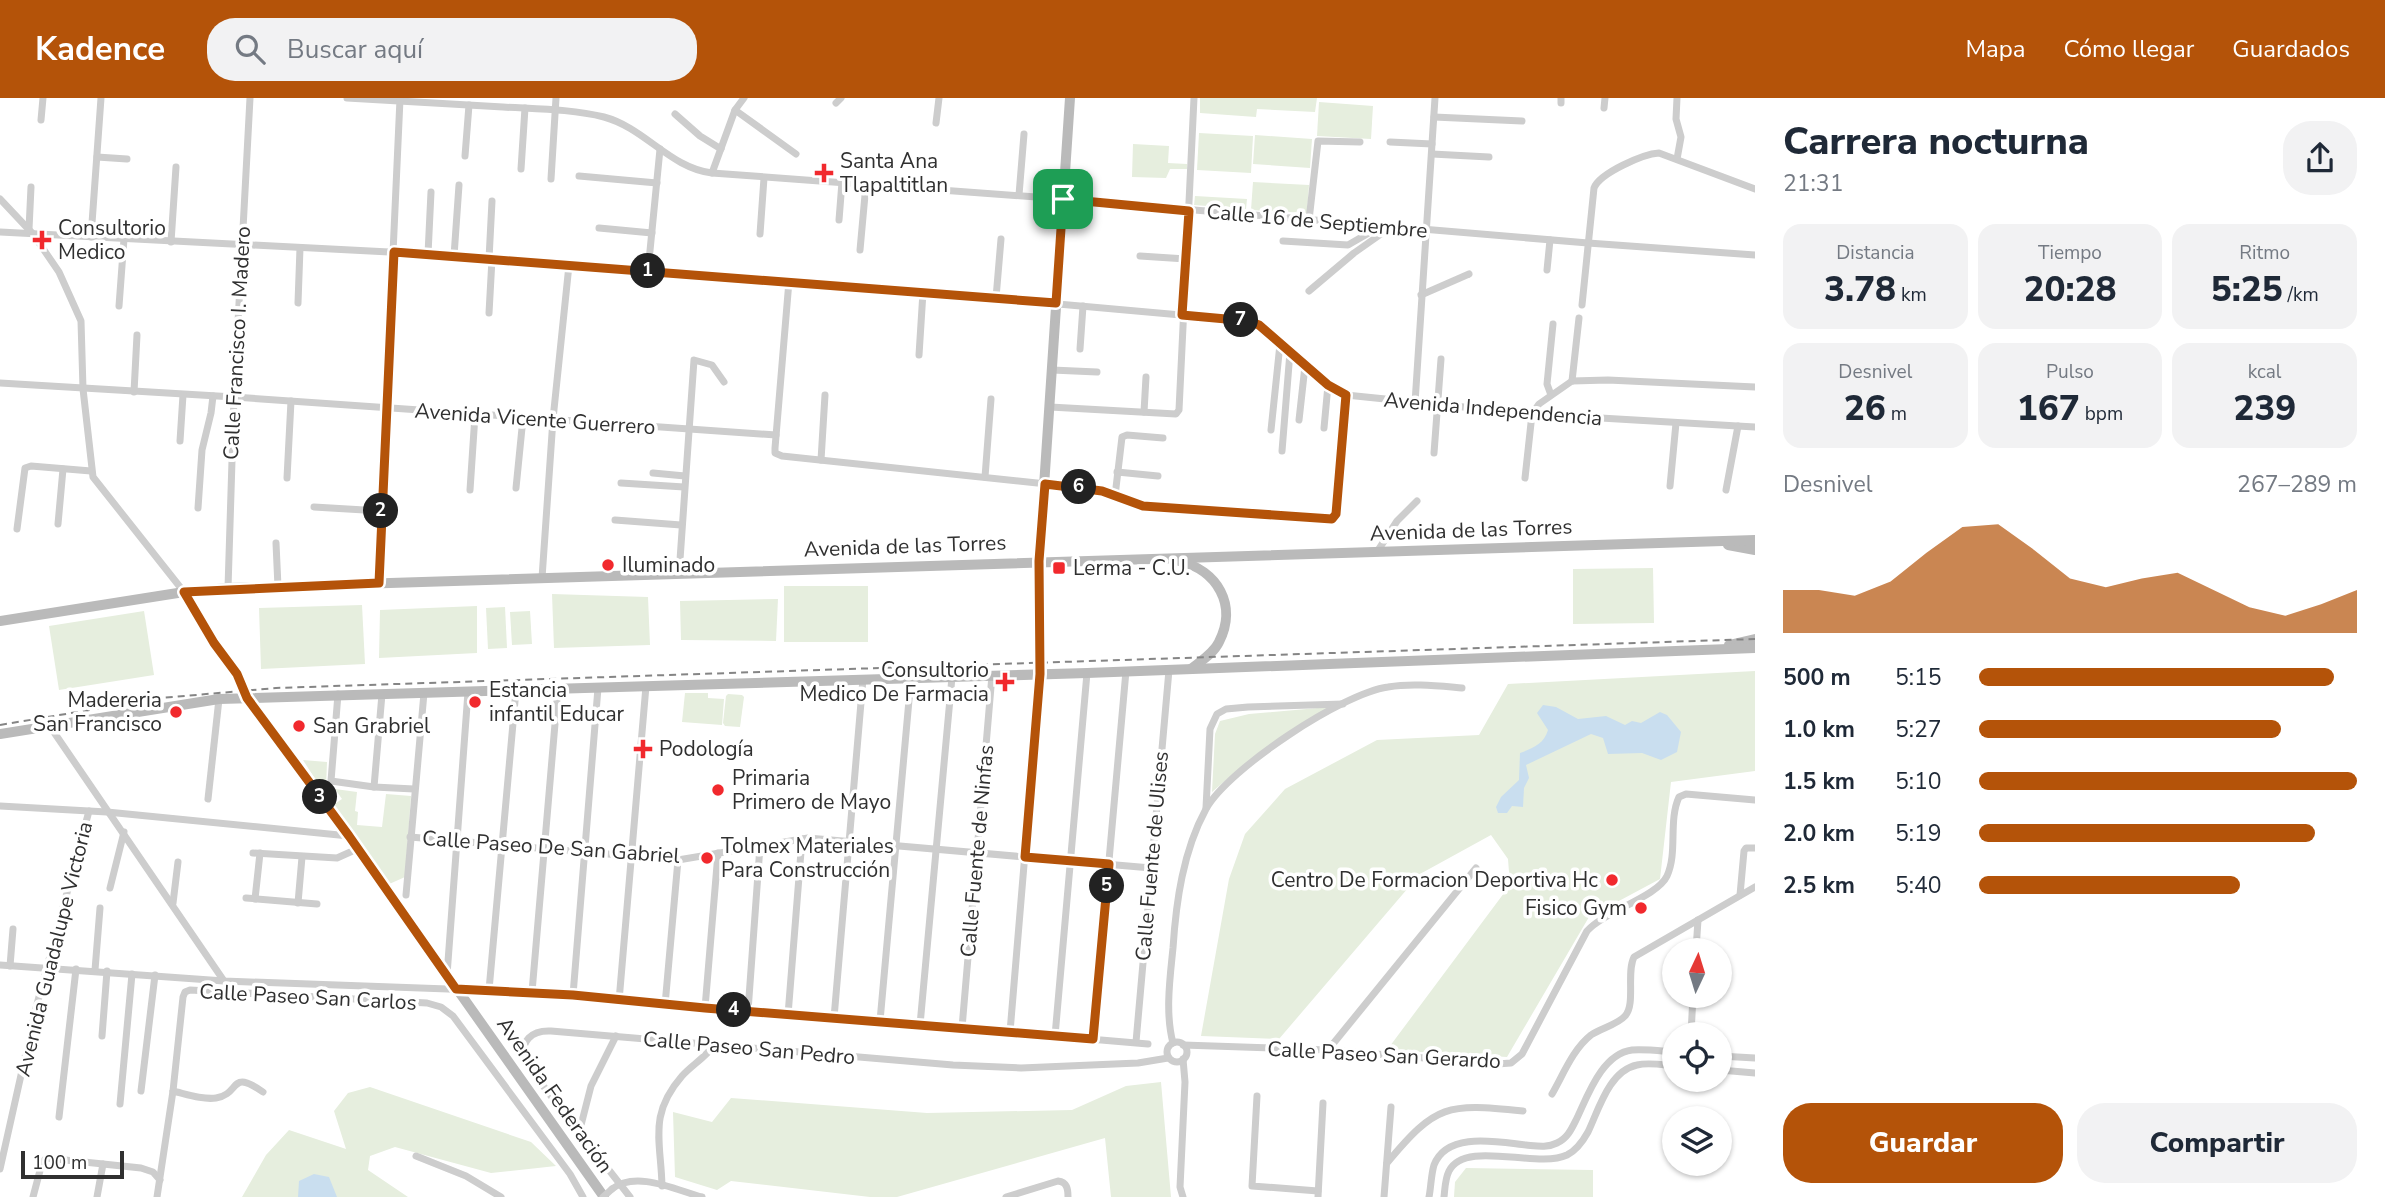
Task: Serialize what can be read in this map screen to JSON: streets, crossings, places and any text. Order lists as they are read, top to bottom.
{
  "streets": {
    "main road": ["Avenida de las Torres", "Avenida Federación"],
    "street": [
      "Calle 16 de Septiembre",
      "Calle Francisco I. Madero",
      "Avenida Independencia",
      "Avenida Vicente Guerrero",
      "Calle Paseo De San Gabriel",
      "Calle Fuente de Ninfas",
      "Calle Fuente de Ulises",
      "Avenida Guadalupe Victoria",
      "Calle Paseo San Carlos",
      "Calle Paseo San Pedro",
      "Calle Paseo San Gerardo"
    ]
  },
  "crossings": [
    ["Calle Francisco I. Madero", "Avenida Independencia"],
    ["Calle Francisco I. Madero", "Avenida Vicente Guerrero"],
    ["Calle Francisco I. Madero", "Avenida de las Torres"],
    ["Avenida Independencia", "Avenida Federación"],
    ["Avenida Vicente Guerrero", "Avenida Federación"],
    ["Avenida de las Torres", "Avenida Federación"],
    ["Calle Paseo De San Gabriel", "Calle Fuente de Ninfas"],
    ["Calle Paseo De San Gabriel", "Calle Fuente de Ulises"],
    ["Calle Paseo San Pedro", "Calle Paseo San Gerardo"]
  ],
  "places": {
    "health": [
      "Santa Ana Tlapaltitlan",
      "Consultorio Medico",
      "Consultorio Medico De Farmacia",
      "Podología"
    ],
    "other": [
      "Iluminado",
      "Estancia infantil Educar",
      "Madereria San Francisco",
      "San Grabriel",
      "Primaria Primero de Mayo",
      "Tolmex Materiales Para Construcción",
      "Centro De Formacion Deportiva Hc",
      "Fisico Gym"
    ],
    "transit": ["Lerma - C.U."]
  },
  "scale_bar": "100 m",
  "north": "top",
  "page": {
    "header": "Kadence",
    "search": "Buscar aquí",
    "nav": ["Mapa", "Cómo llegar", "Guardados"],
    "heading": ["Carrera nocturna", "21:31"],
    "stats": [
      ["Distancia", "3.78 km"],
      ["Tiempo", "20:28"],
      ["Ritmo", "5:25 /km"],
      ["Desnivel", "26 m"],
      ["Pulso", "167 bpm"],
      ["kcal", "239"]
    ],
    "pins": [
      "1",
      "7",
      "6",
      "2",
      "3",
      "5",
      "4"
    ],
    "chart": ["Desnivel", "267–289 m"],
    "list": [
      {
        "name": "500 m",
        "note": "5:15"
      },
      {
        "name": "1.0 km",
        "note": "5:27"
      },
      {
        "name": "1.5 km",
        "note": "5:10"
      },
      {
        "name": "2.0 km",
        "note": "5:19"
      },
      {
        "name": "2.5 km",
        "note": "5:40"
      }
    ],
    "buttons": ["Guardar", "Compartir"],
    "scale": "100 m"
  }
}
